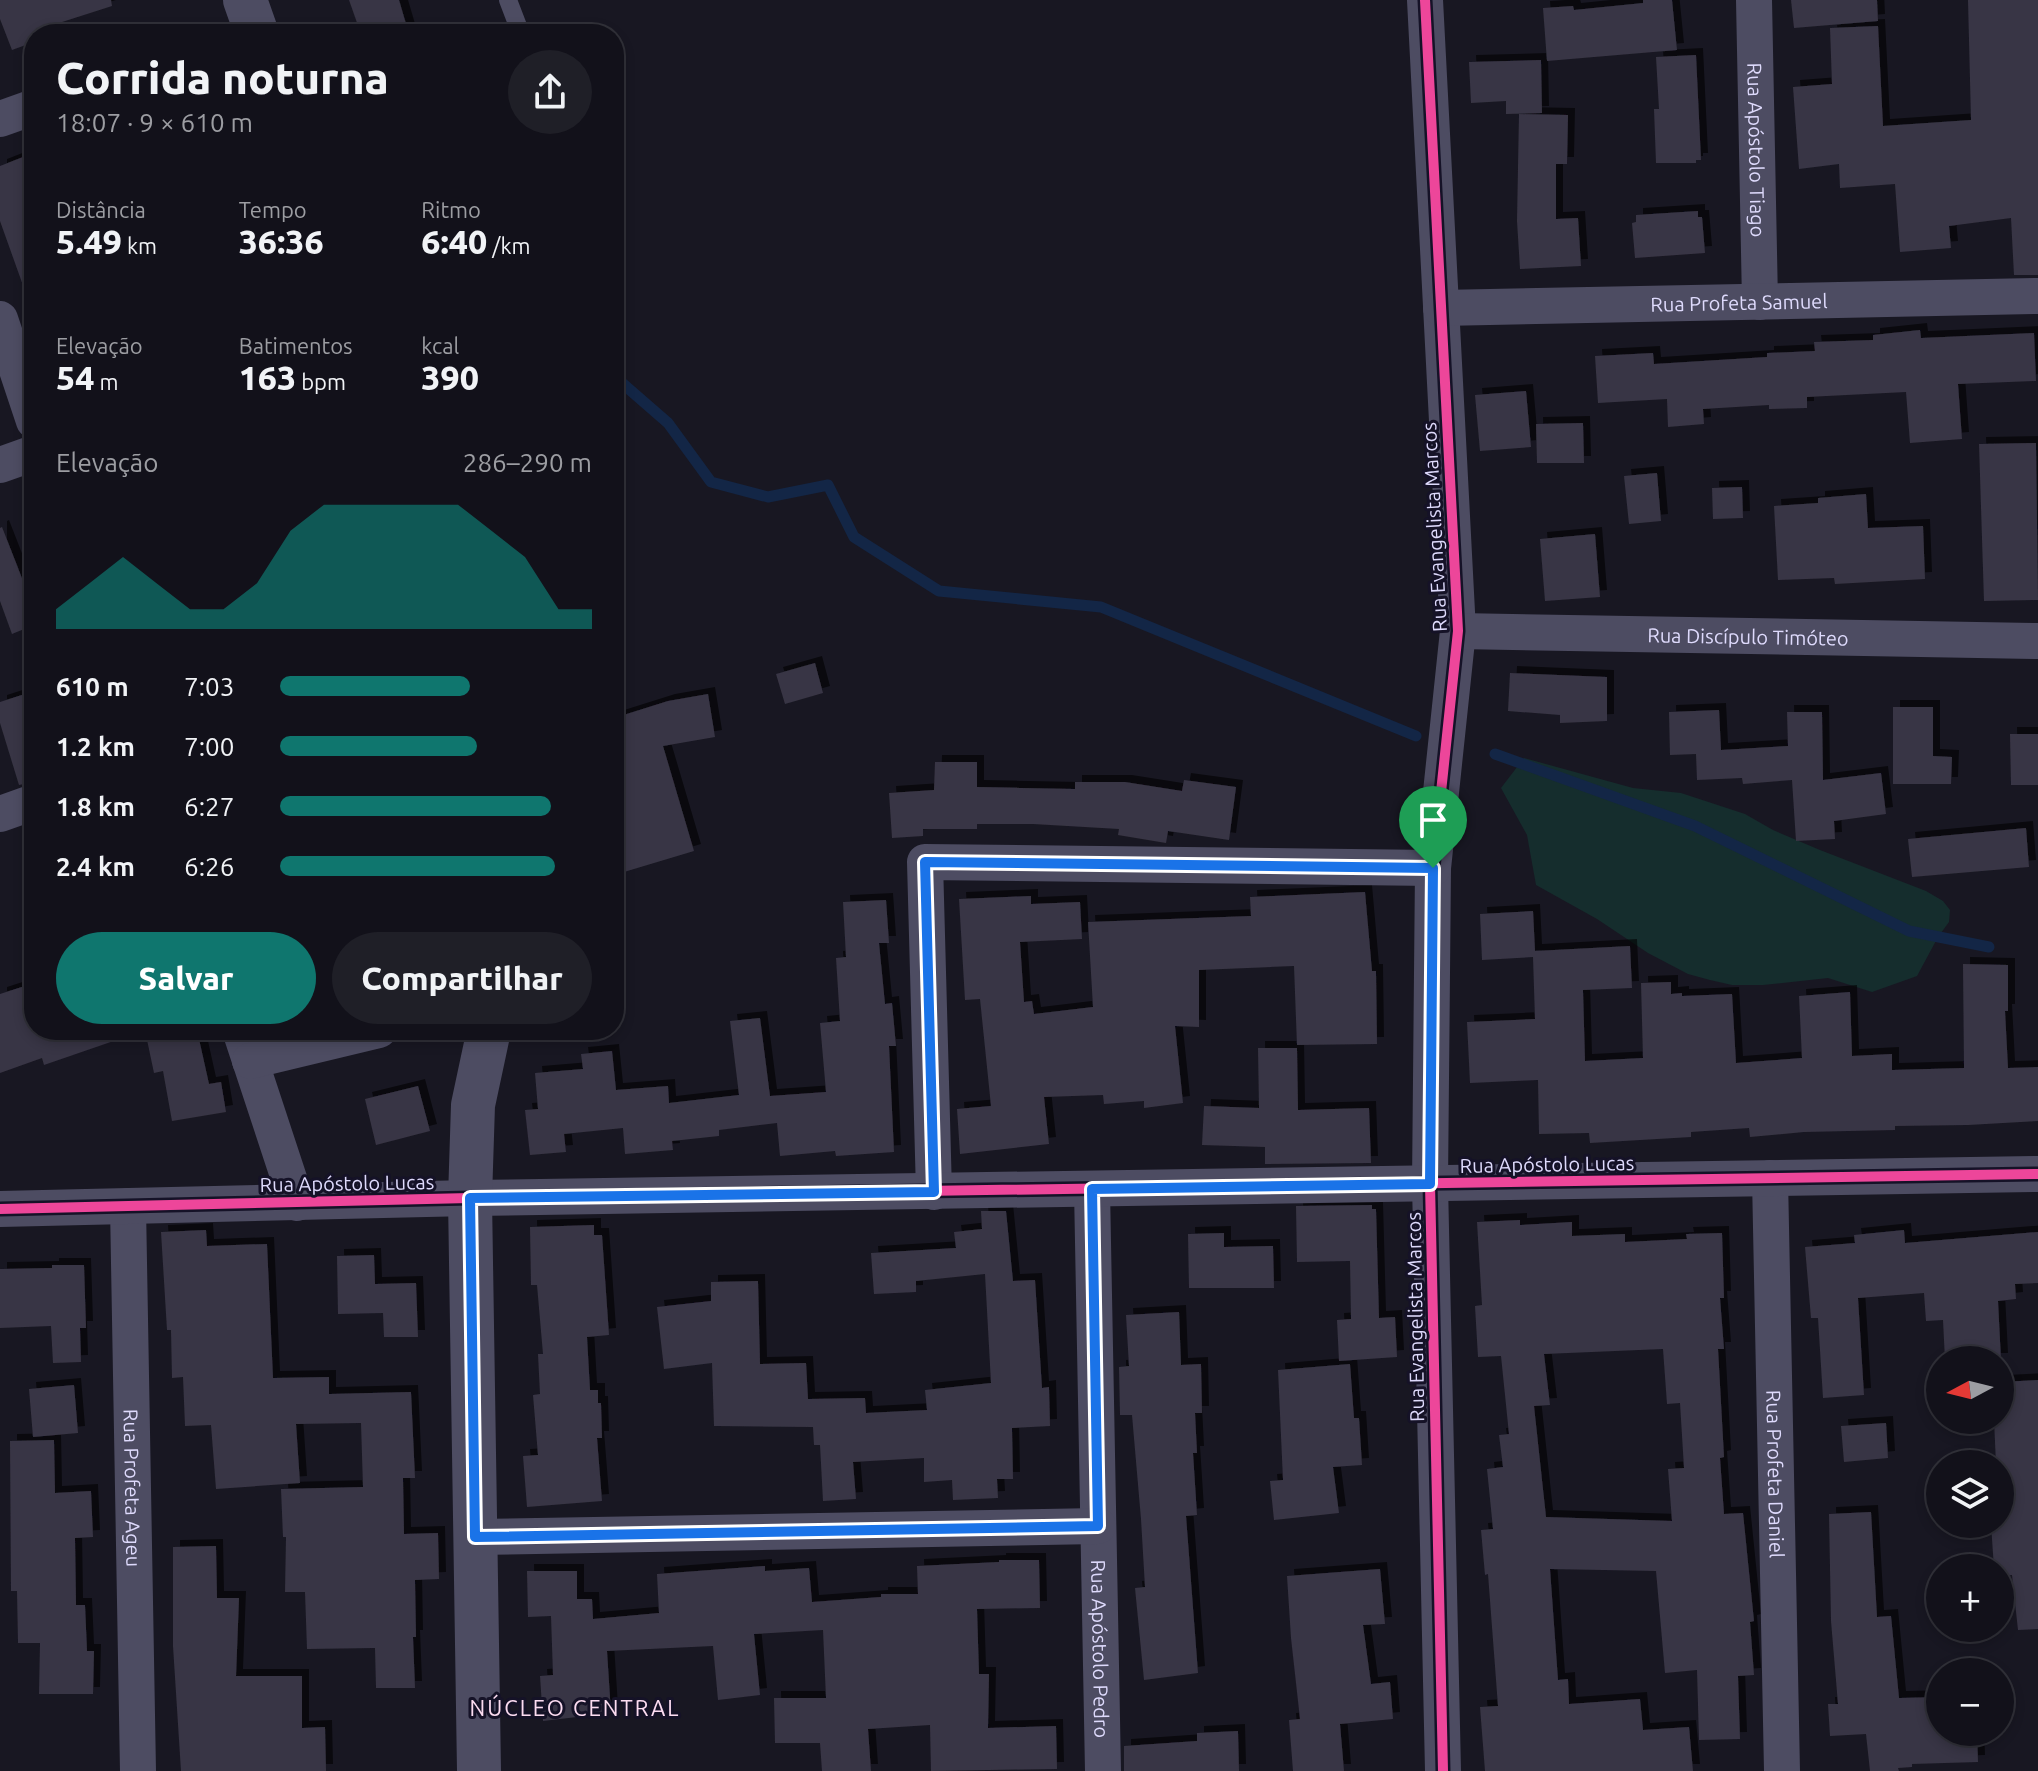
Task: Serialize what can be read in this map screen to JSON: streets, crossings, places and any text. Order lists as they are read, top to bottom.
{
  "streets": {
    "street": [
      "Rua Apóstolo Tiago",
      "Rua Profeta Samuel",
      "Rua Evangelista Marcos",
      "Rua Discípulo Timóteo",
      "Rua Apóstolo Lucas",
      "Rua Profeta Daniel",
      "Rua Profeta Ageu",
      "Rua Apóstolo Pedro"
    ]
  },
  "crossings": [
    ["Rua Apóstolo Tiago", "Rua Profeta Samuel"],
    ["Rua Profeta Samuel", "Rua Evangelista Marcos"],
    ["Rua Evangelista Marcos", "Rua Discípulo Timóteo"],
    ["Rua Evangelista Marcos", "Rua Apóstolo Lucas"],
    ["Rua Apóstolo Lucas", "Rua Profeta Daniel"],
    ["Rua Apóstolo Lucas", "Rua Profeta Ageu"],
    ["Rua Apóstolo Lucas", "Rua Apóstolo Pedro"]
  ],
  "districts": ["NÚCLEO CENTRAL"],
  "north": "left",
  "page": {
    "heading": ["Corrida noturna", "18:07 · 9 × 610 m"],
    "stats": [
      ["Distância", "5.49 km"],
      ["Tempo", "36:36"],
      ["Ritmo", "6:40 /km"],
      ["Elevação", "54 m"],
      ["Batimentos", "163 bpm"],
      ["kcal", "390"]
    ],
    "chart": ["Elevação", "286–290 m"],
    "list": [
      {
        "name": "610 m",
        "note": "7:03"
      },
      {
        "name": "1.2 km",
        "note": "7:00"
      },
      {
        "name": "1.8 km",
        "note": "6:27"
      },
      {
        "name": "2.4 km",
        "note": "6:26"
      }
    ],
    "buttons": ["Salvar", "Compartilhar"],
    "map_buttons": ["+", "−"]
  }
}
